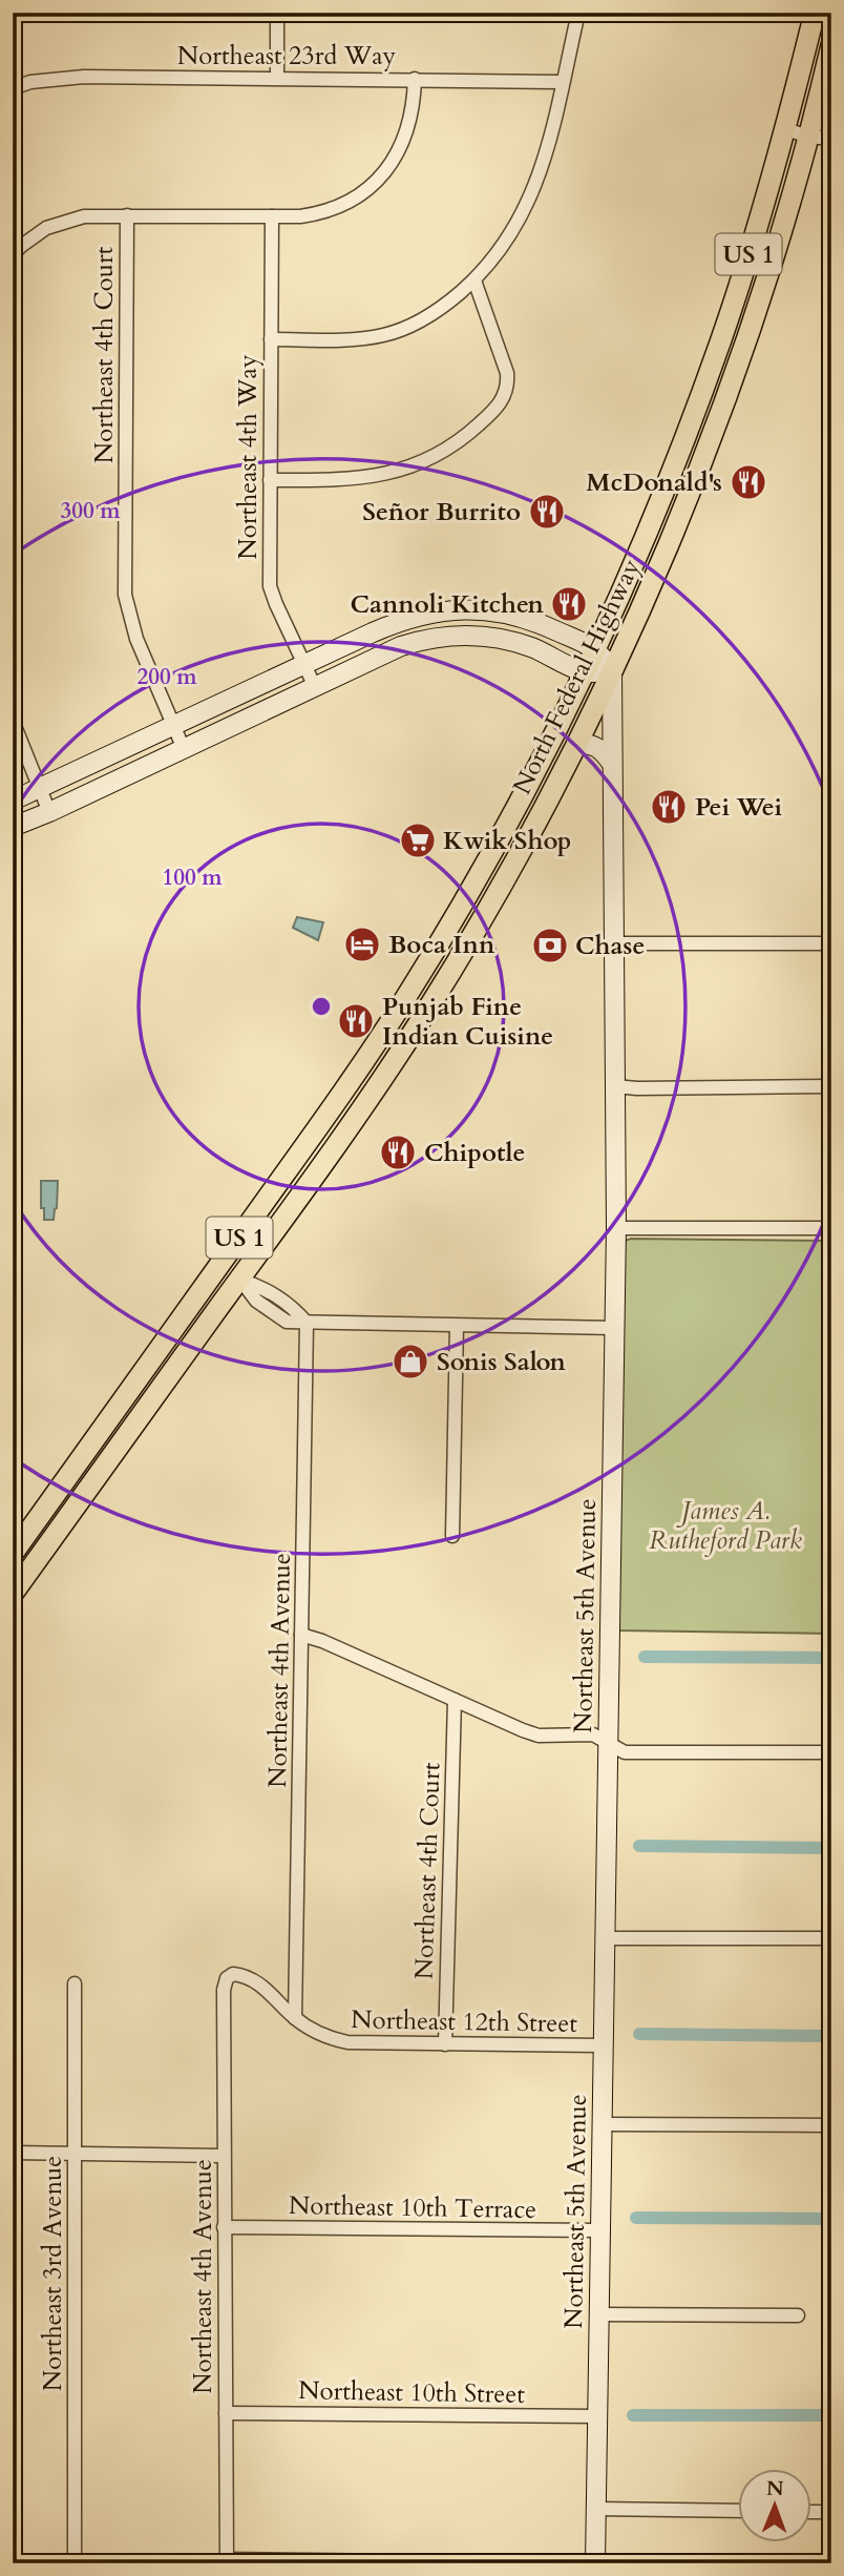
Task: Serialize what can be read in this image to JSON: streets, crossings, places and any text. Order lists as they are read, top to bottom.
{
  "streets": {
    "main road": ["US 1", "North Federal Highway"],
    "street": [
      "Northeast 23rd Way",
      "Northeast 4th Court",
      "Northeast 4th Way",
      "Northeast 5th Avenue",
      "Northeast 4th Avenue",
      "Northeast 12th Street",
      "Northeast 10th Terrace",
      "Northeast 3rd Avenue",
      "Northeast 10th Street"
    ]
  },
  "crossings": [
    ["Northeast 4th Court", "Northeast 12th Street"],
    ["North Federal Highway", "Northeast 5th Avenue"],
    ["Northeast 5th Avenue", "Northeast 12th Street"],
    ["Northeast 5th Avenue", "Northeast 10th Terrace"],
    ["Northeast 5th Avenue", "Northeast 10th Street"],
    ["Northeast 4th Avenue", "Northeast 12th Street"],
    ["Northeast 4th Avenue", "Northeast 10th Terrace"],
    ["Northeast 4th Avenue", "Northeast 10th Street"]
  ],
  "parks": ["James A. Rutheford Park"],
  "places": {
    "restaurant": [
      "McDonald's",
      "Señor Burrito",
      "Cannoli Kitchen",
      "Pei Wei",
      "Punjab Fine Indian Cuisine",
      "Chipotle"
    ],
    "supermarket": ["Kwik Shop"],
    "hotel": ["Boca Inn"],
    "bank": ["Chase"],
    "shop": ["Sonis Salon"]
  },
  "north": "top",
  "rings": ["300 m", "200 m", "100 m"]
}
